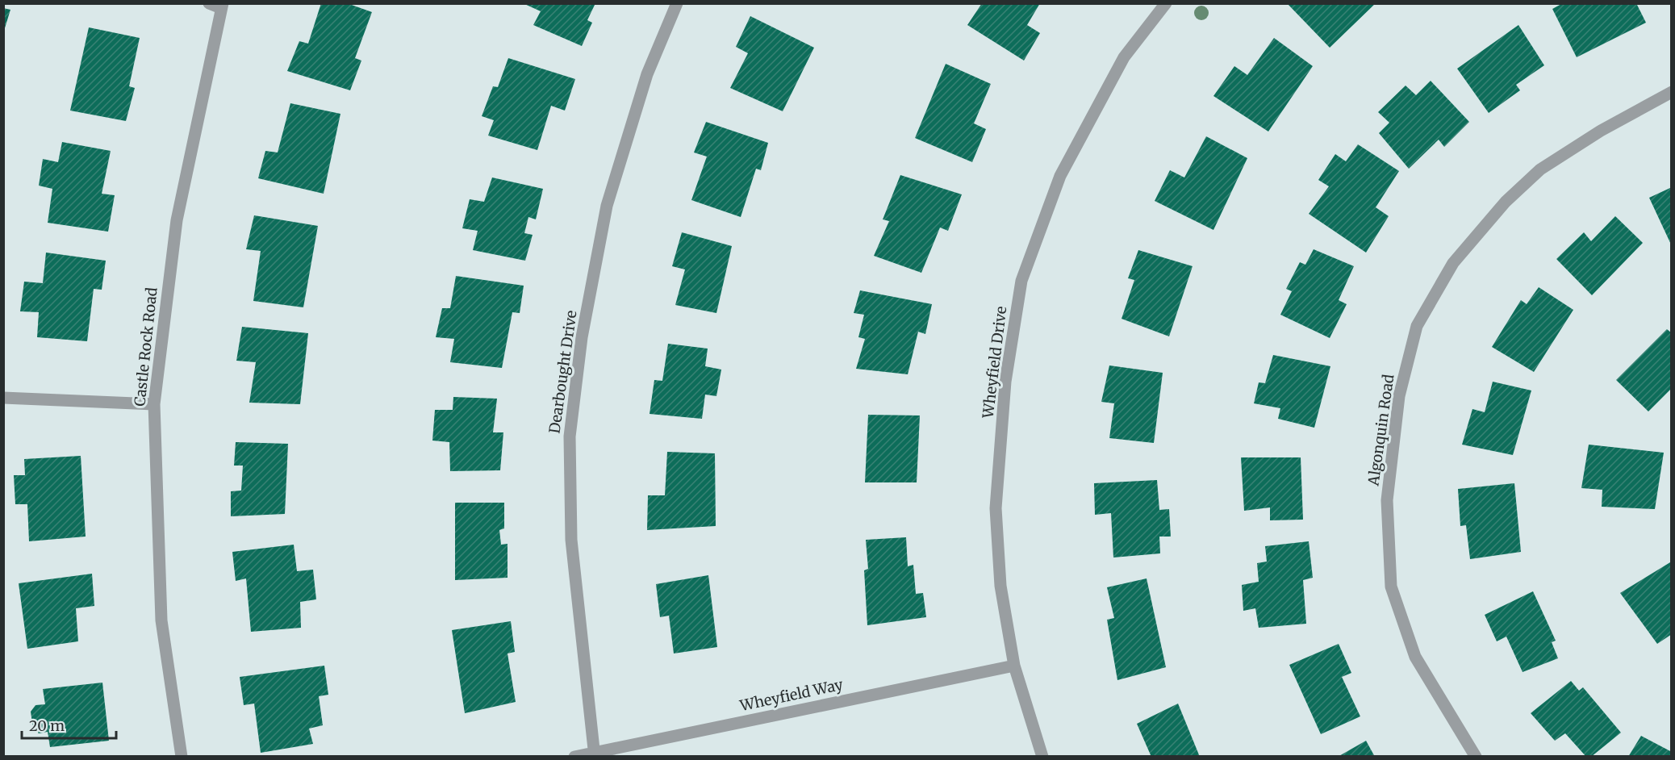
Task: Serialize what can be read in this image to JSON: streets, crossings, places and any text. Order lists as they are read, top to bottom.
{
  "streets": {
    "street": [
      "Castle Rock Road",
      "Wheyfield Drive",
      "Dearbought Drive",
      "Algonquin Road",
      "Wheyfield Way"
    ]
  },
  "crossings": [
    ["Wheyfield Drive", "Wheyfield Way"],
    ["Dearbought Drive", "Wheyfield Way"]
  ],
  "scale_bar": "20 m"
}
